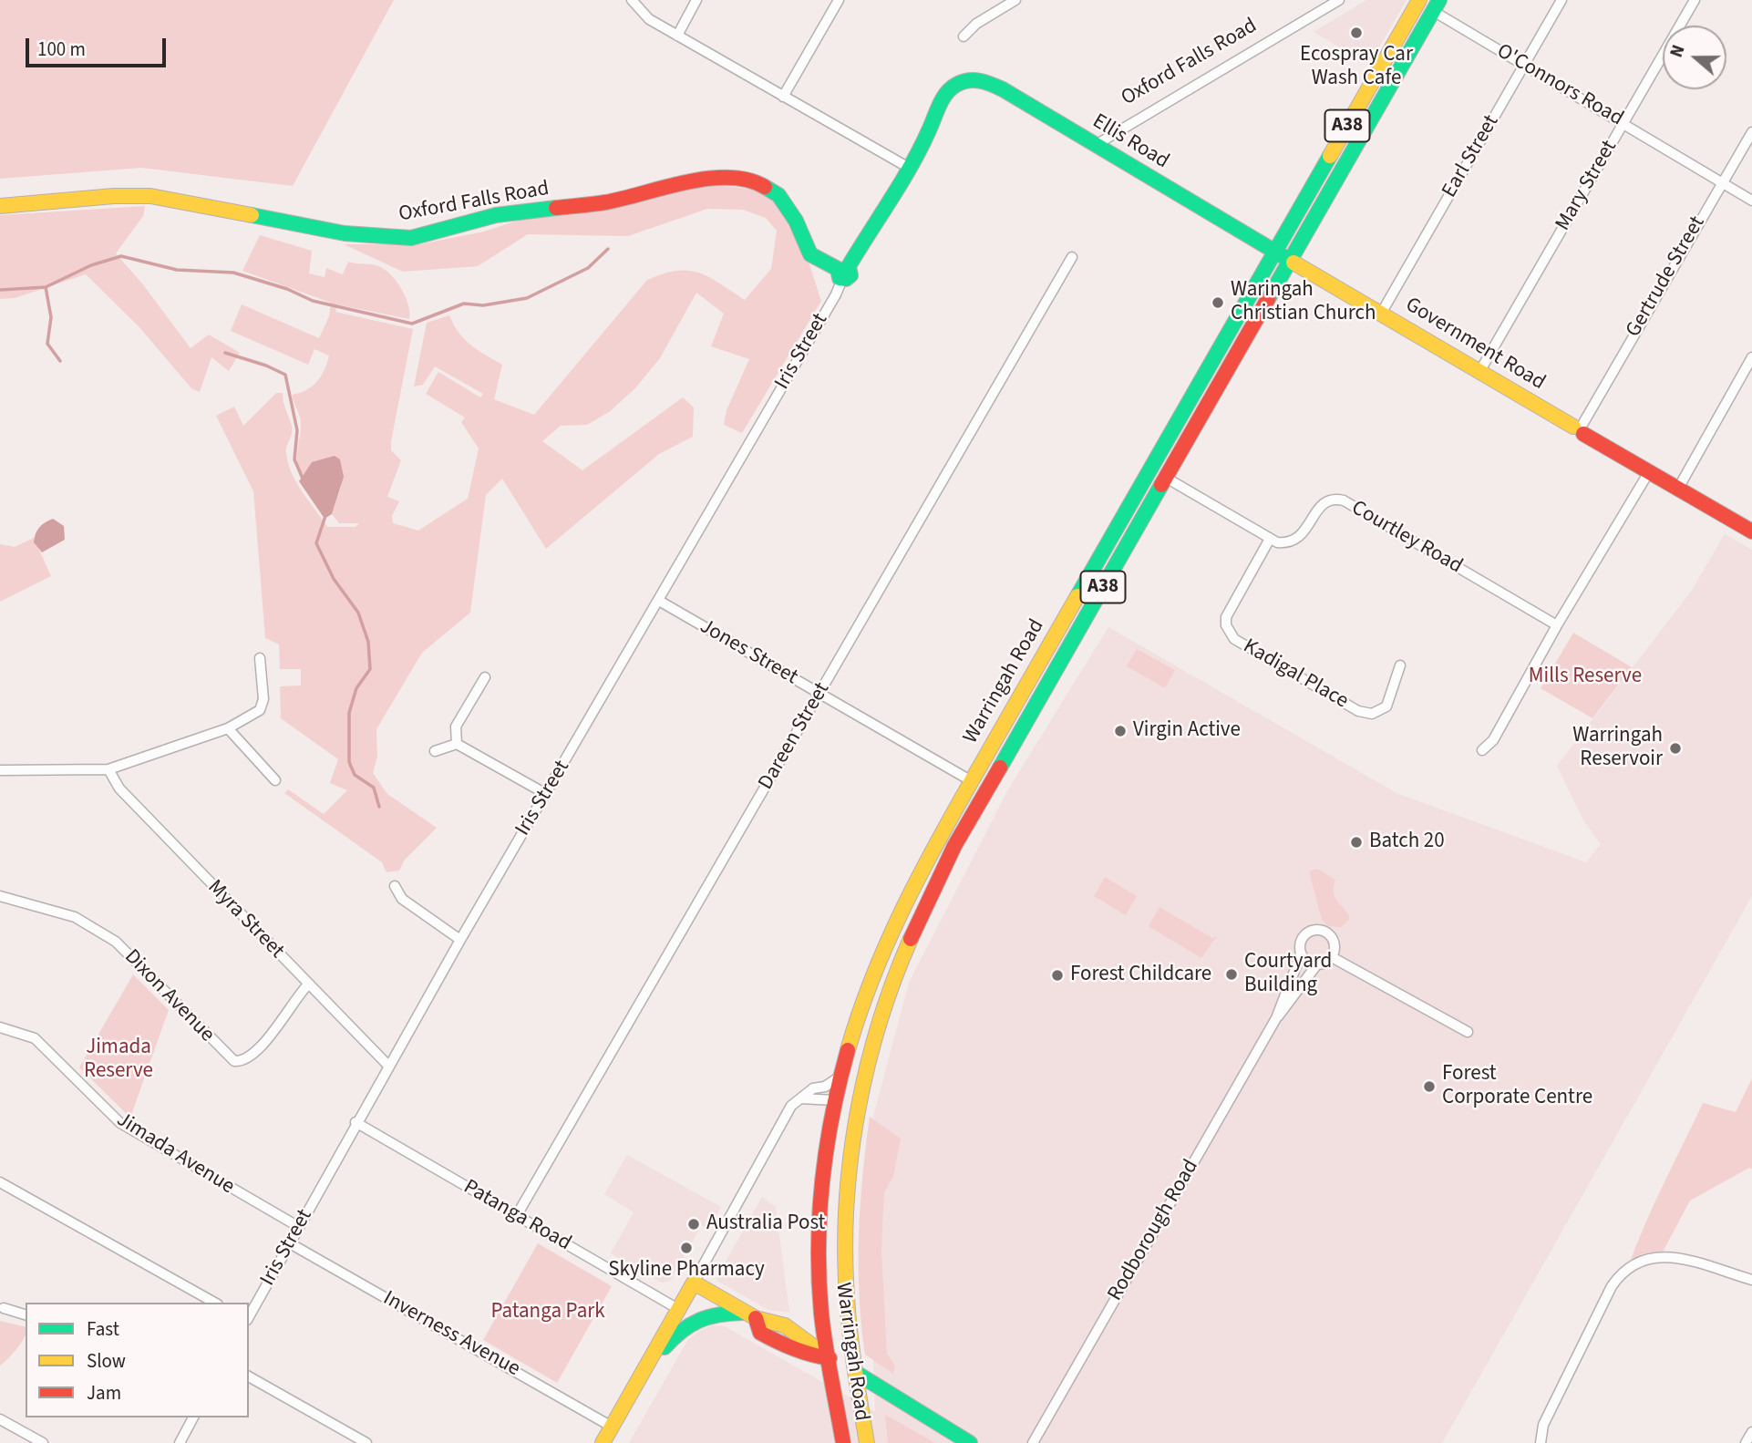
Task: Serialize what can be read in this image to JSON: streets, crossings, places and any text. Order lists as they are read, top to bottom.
{
  "streets": {
    "main road": [
      "Oxford Falls Road",
      "A38",
      "Ellis Road",
      "Government Road",
      "Warringah Road"
    ],
    "street": [
      "O'Connors Road",
      "Earl Street",
      "Mary Street",
      "Gertrude Street",
      "Iris Street",
      "Courtley Road",
      "Jones Street",
      "Kadigal Place",
      "Dareen Street",
      "Myra Street",
      "Dixon Avenue",
      "Jimada Avenue",
      "Patanga Road",
      "Rodborough Road",
      "Inverness Avenue"
    ]
  },
  "crossings": [
    ["Oxford Falls Road", "Ellis Road"],
    ["Oxford Falls Road", "Iris Street"],
    ["O'Connors Road", "Earl Street"],
    ["O'Connors Road", "Mary Street"],
    ["O'Connors Road", "Gertrude Street"],
    ["O'Connors Road", "Warringah Road"],
    ["Ellis Road", "Government Road"],
    ["Ellis Road", "Warringah Road"],
    ["Earl Street", "Government Road"],
    ["Mary Street", "Government Road"],
    ["Gertrude Street", "Government Road"],
    ["Government Road", "Warringah Road"],
    ["Iris Street", "Jones Street"],
    ["Iris Street", "Myra Street"],
    ["Iris Street", "Jimada Avenue"],
    ["Iris Street", "Patanga Road"],
    ["Iris Street", "Inverness Avenue"],
    ["Courtley Road", "Kadigal Place"],
    ["Jones Street", "Warringah Road"],
    ["Jones Street", "Dareen Street"],
    ["Dareen Street", "Patanga Road"],
    ["Myra Street", "Dixon Avenue"]
  ],
  "parks": ["Mills Reserve", "Jimada Reserve", "Patanga Park"],
  "places": [
    "Ecospray Car Wash Cafe",
    "Waringah Christian Church",
    "Virgin Active",
    "Warringah Reservoir",
    "Batch 20",
    "Courtyard Building",
    "Forest Childcare",
    "Forest Corporate Centre",
    "Australia Post",
    "Skyline Pharmacy"
  ],
  "legend": ["Fast", "Slow", "Jam"],
  "scale_bar": "100 m",
  "north": "left"
}
